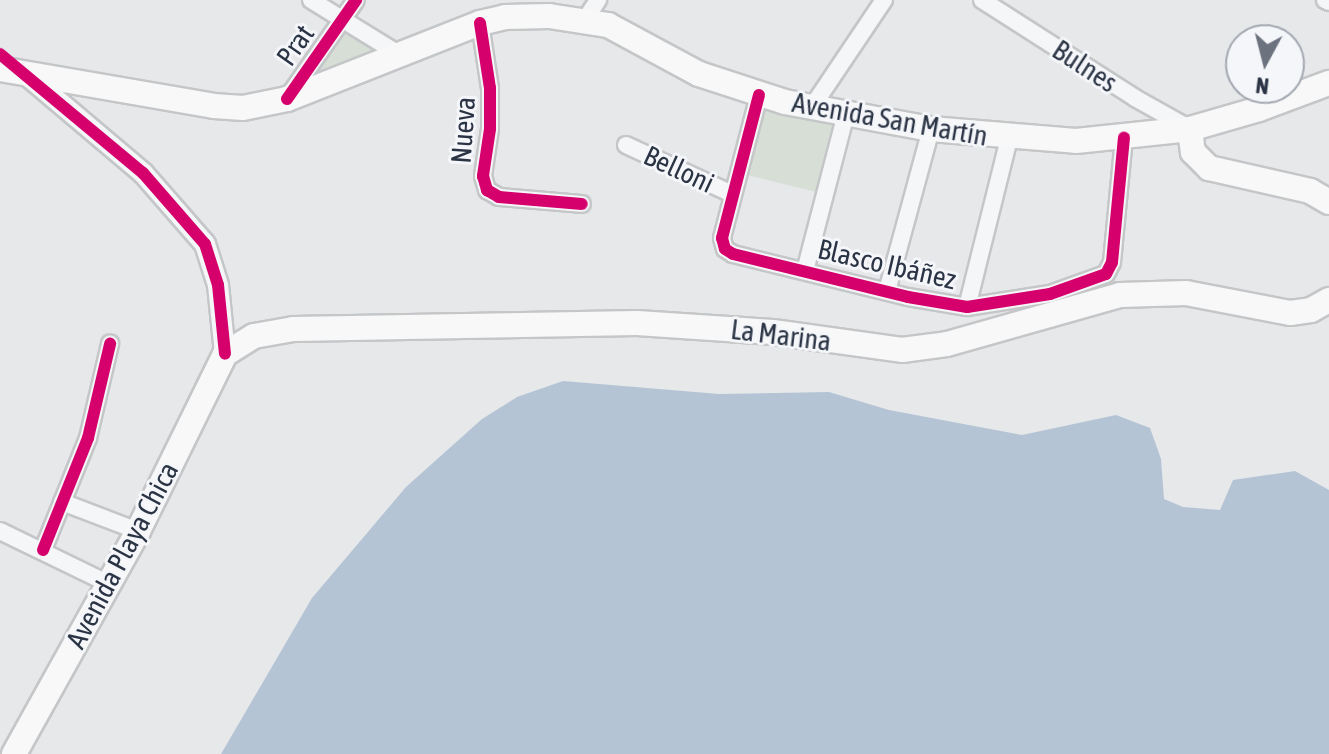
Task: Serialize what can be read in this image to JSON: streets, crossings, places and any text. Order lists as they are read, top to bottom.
{
  "streets": {
    "main road": ["Avenida San Martín", "La Marina", "Avenida Playa Chica"],
    "street": [
      "Prat",
      "Bulnes",
      "Nueva",
      "Belloni",
      "Blasco Ibáñez"
    ]
  },
  "crossings": [
    ["Prat", "Avenida San Martín"],
    ["Bulnes", "Avenida San Martín"],
    ["Avenida San Martín", "Nueva"],
    ["Avenida San Martín", "Blasco Ibáñez"],
    ["Belloni", "Blasco Ibáñez"],
    ["La Marina", "Avenida Playa Chica"]
  ],
  "north": "bottom"
}
